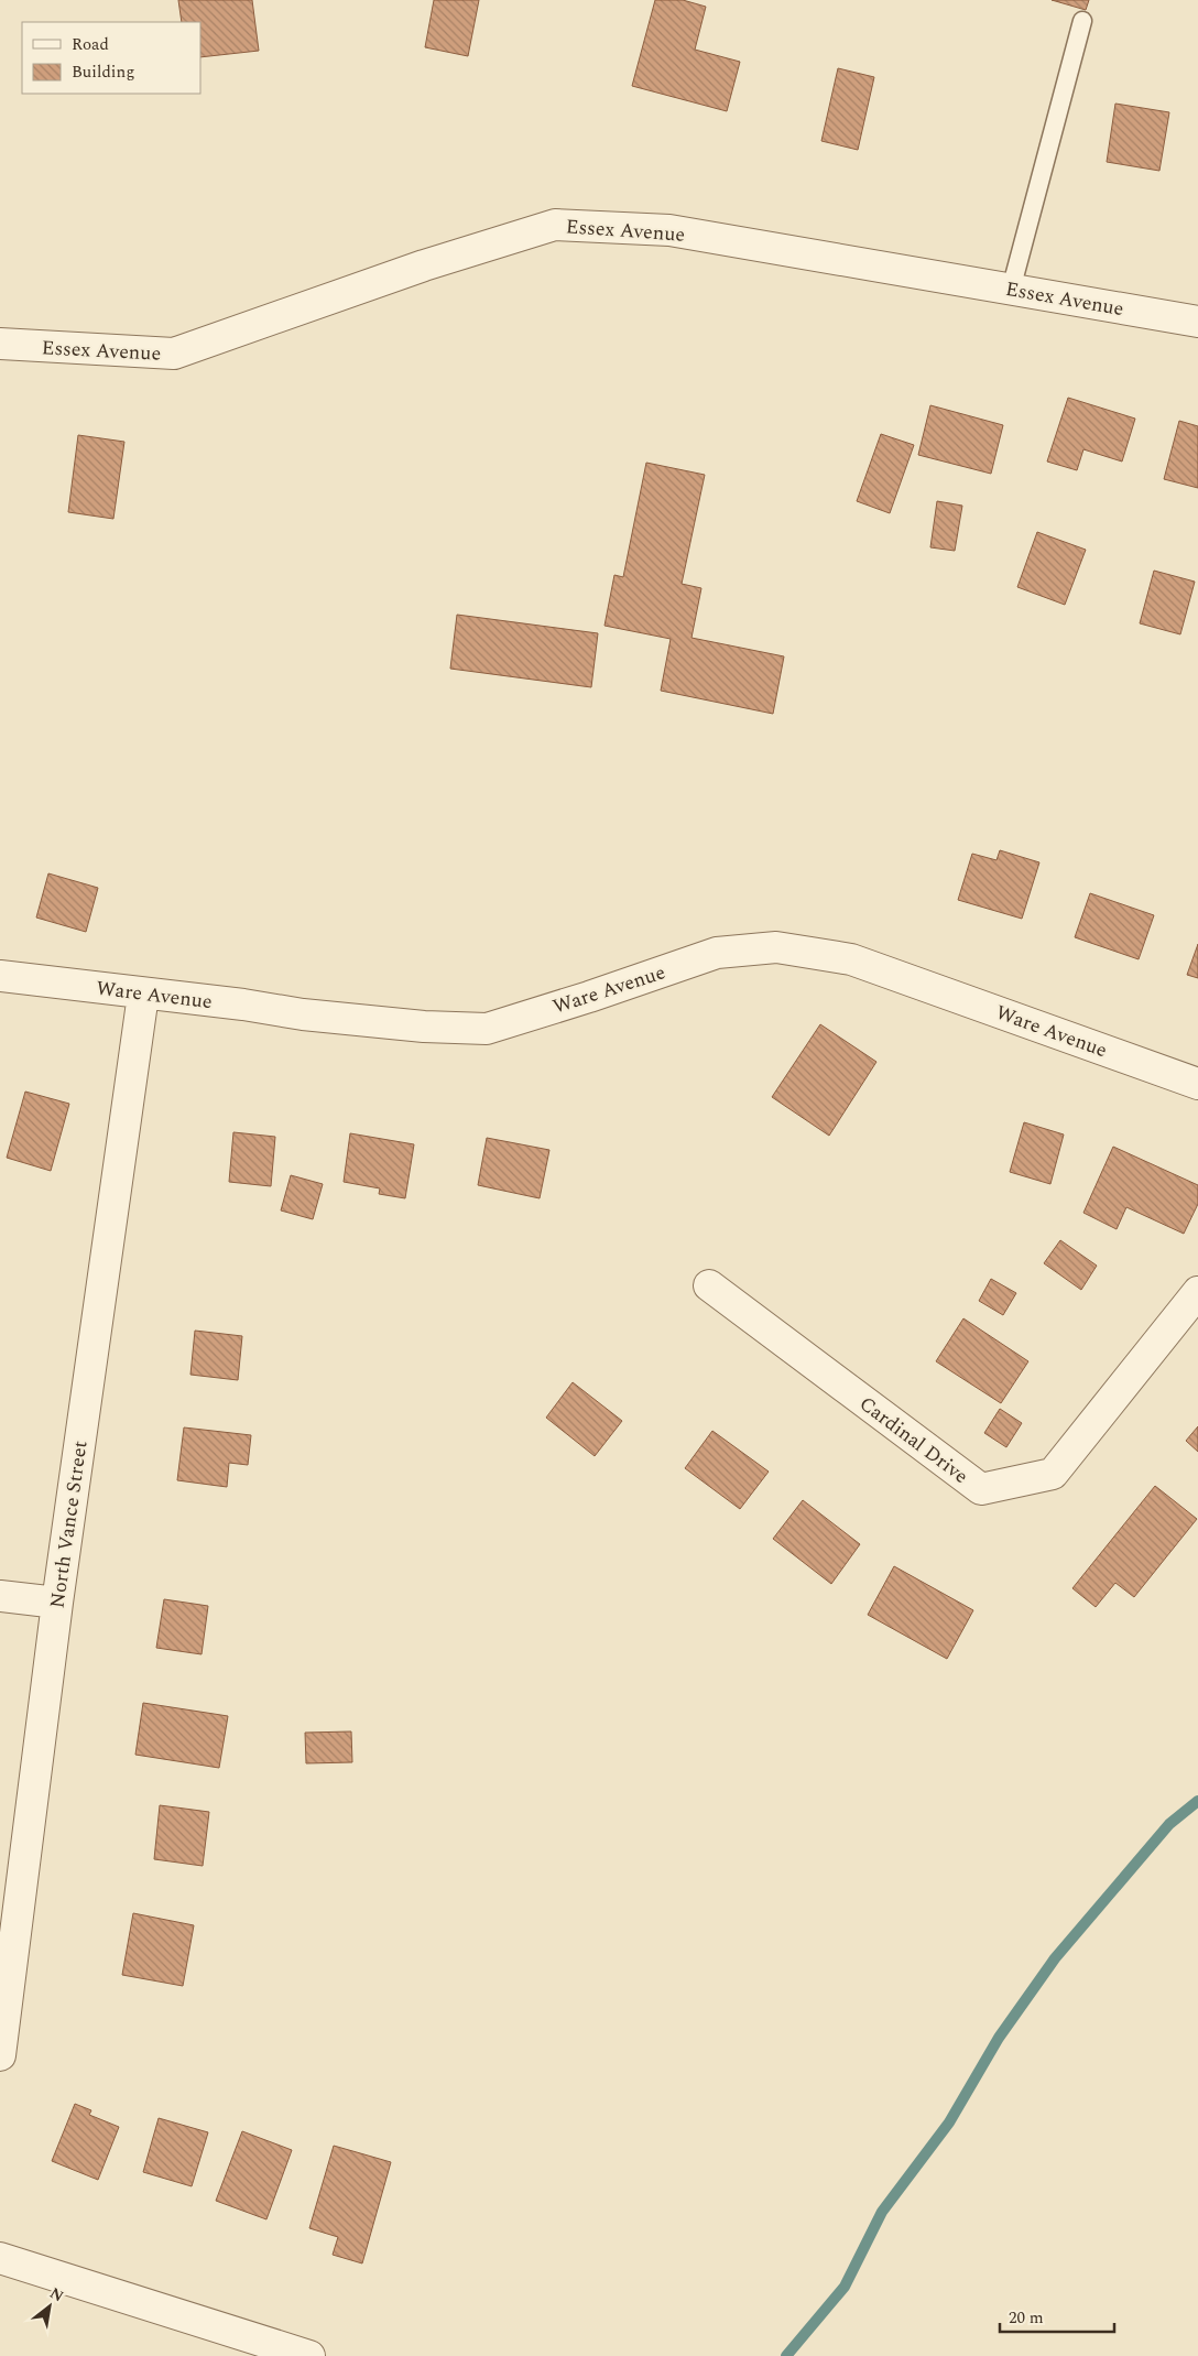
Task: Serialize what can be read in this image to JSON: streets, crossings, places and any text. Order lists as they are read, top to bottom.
{
  "streets": {
    "street": [
      "Essex Avenue",
      "Ware Avenue",
      "Cardinal Drive",
      "North Vance Street"
    ]
  },
  "crossings": [
    ["Ware Avenue", "North Vance Street"]
  ],
  "legend": ["Road", "Building"],
  "scale_bar": "20 m",
  "north": "top right"
}
